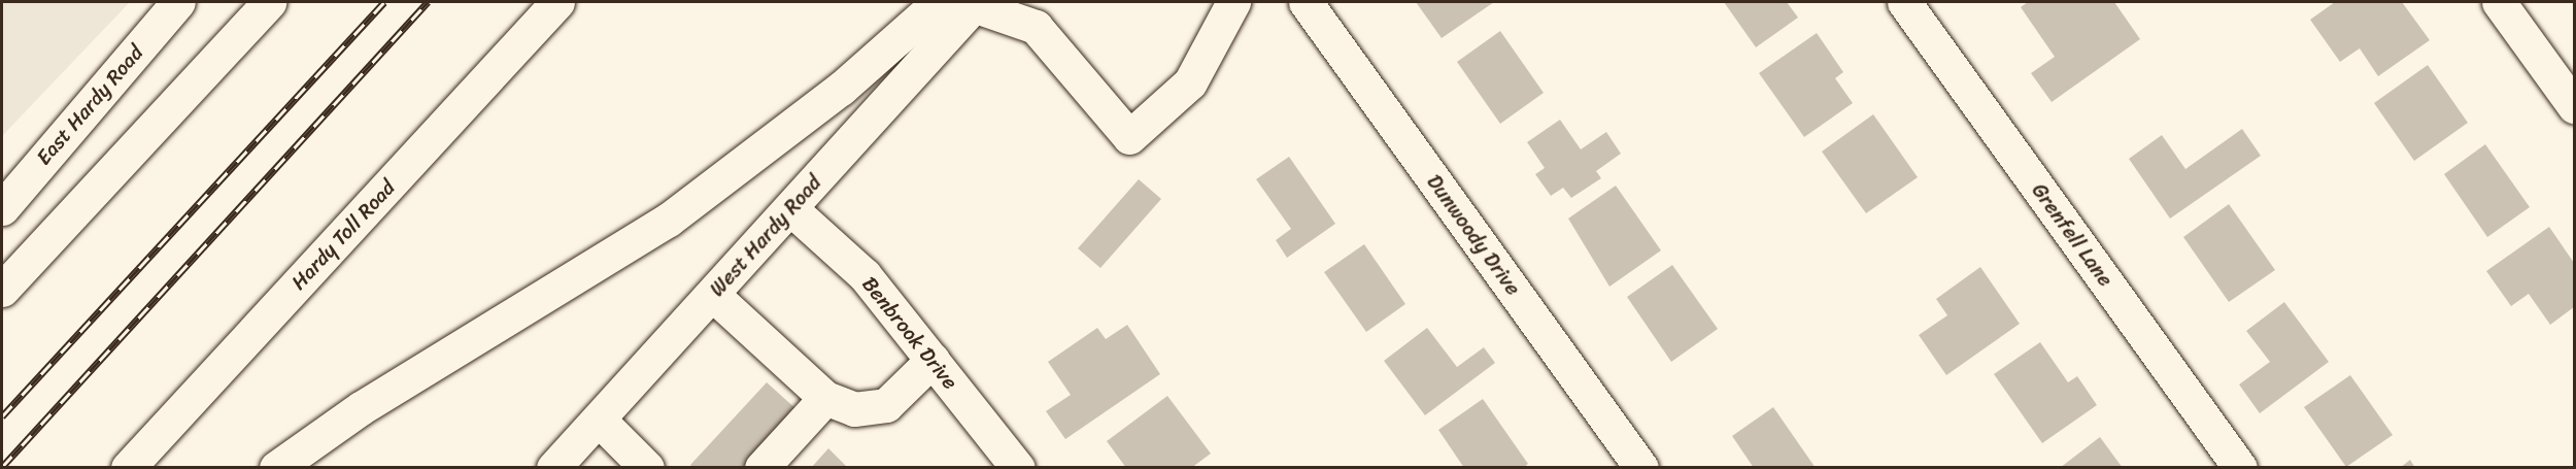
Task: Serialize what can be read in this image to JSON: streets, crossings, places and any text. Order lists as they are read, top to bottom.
{
  "streets": {
    "main road": [
      "East Hardy Road",
      "Hardy Toll Road",
      "Dunwoody Drive",
      "Grenfell Lane",
      "West Hardy Road",
      "Benbrook Drive"
    ]
  },
  "crossings": [
    ["West Hardy Road", "Benbrook Drive"]
  ]
}
